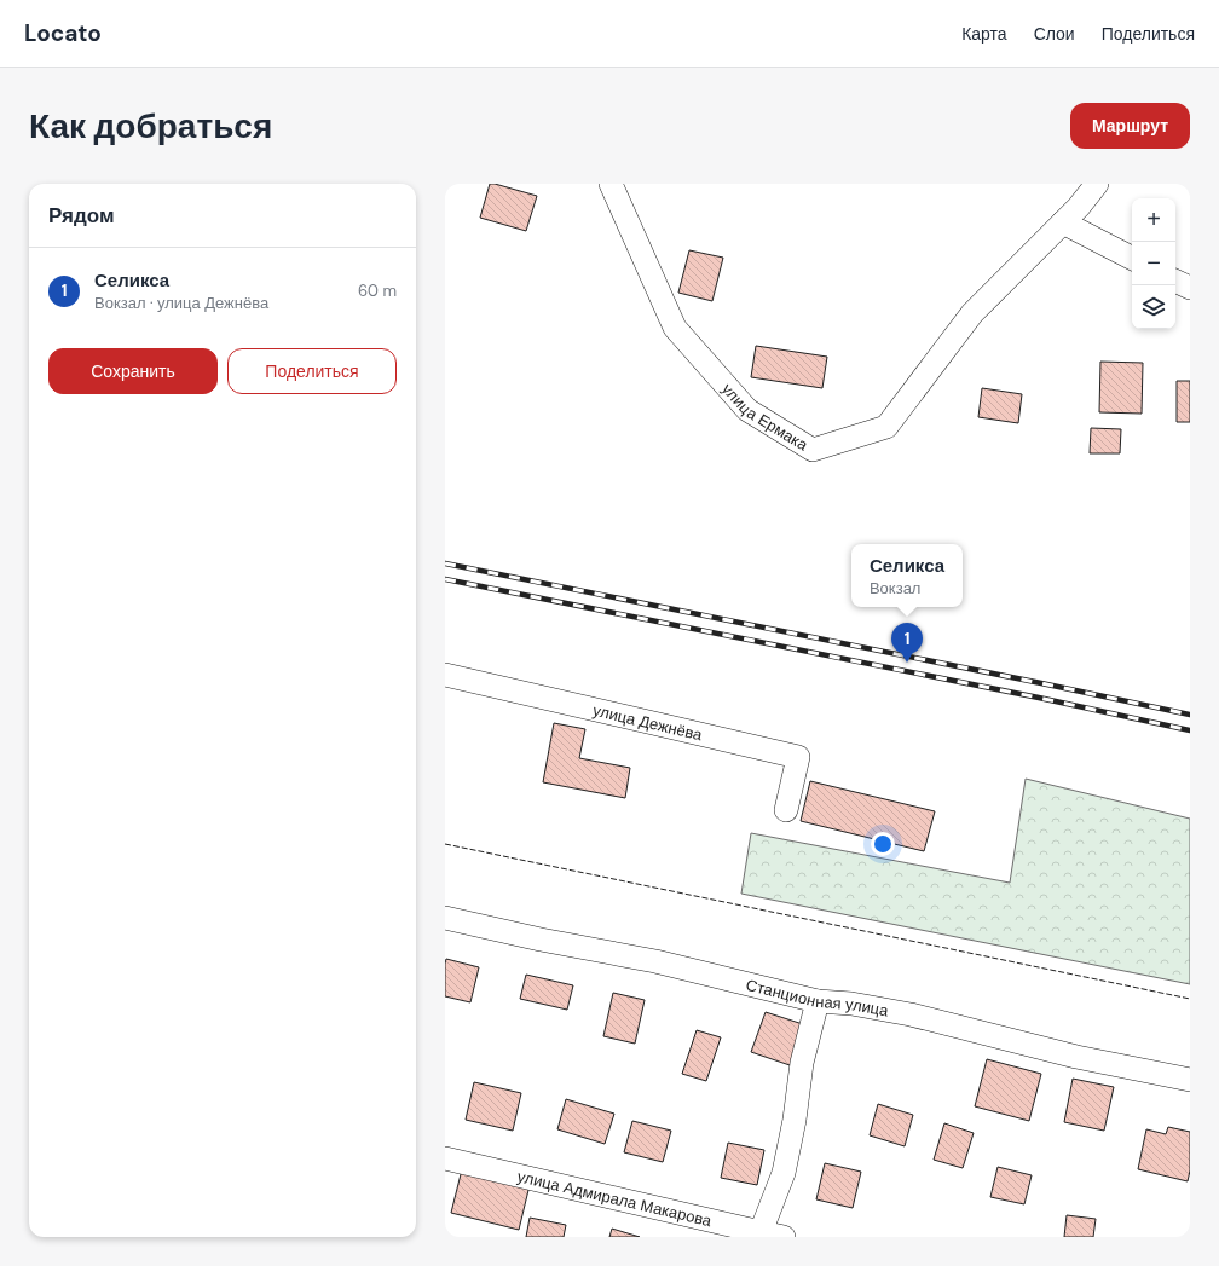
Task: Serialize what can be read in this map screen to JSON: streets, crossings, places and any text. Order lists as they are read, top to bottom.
{
  "streets": {
    "street": [
      "улица Ермака",
      "улица Дежнёва",
      "Станционная улица",
      "улица Адмирала Макарова"
    ]
  },
  "page": {
    "header": "Locato",
    "nav": ["Карта", "Слои", "Поделиться"],
    "buttons": [
      "Маршрут",
      ["Сохранить", "Поделиться"]
    ],
    "title": "Как добраться",
    "heading": "Рядом",
    "map_buttons": ["+", "−"],
    "list": [
      {
        "mark": "1",
        "name": "Селикса",
        "note": "Вокзал · улица Дежнёва",
        "value": "60 m"
      }
    ],
    "popup": ["Селикса", "Вокзал"],
    "pins": "1"
  }
}
